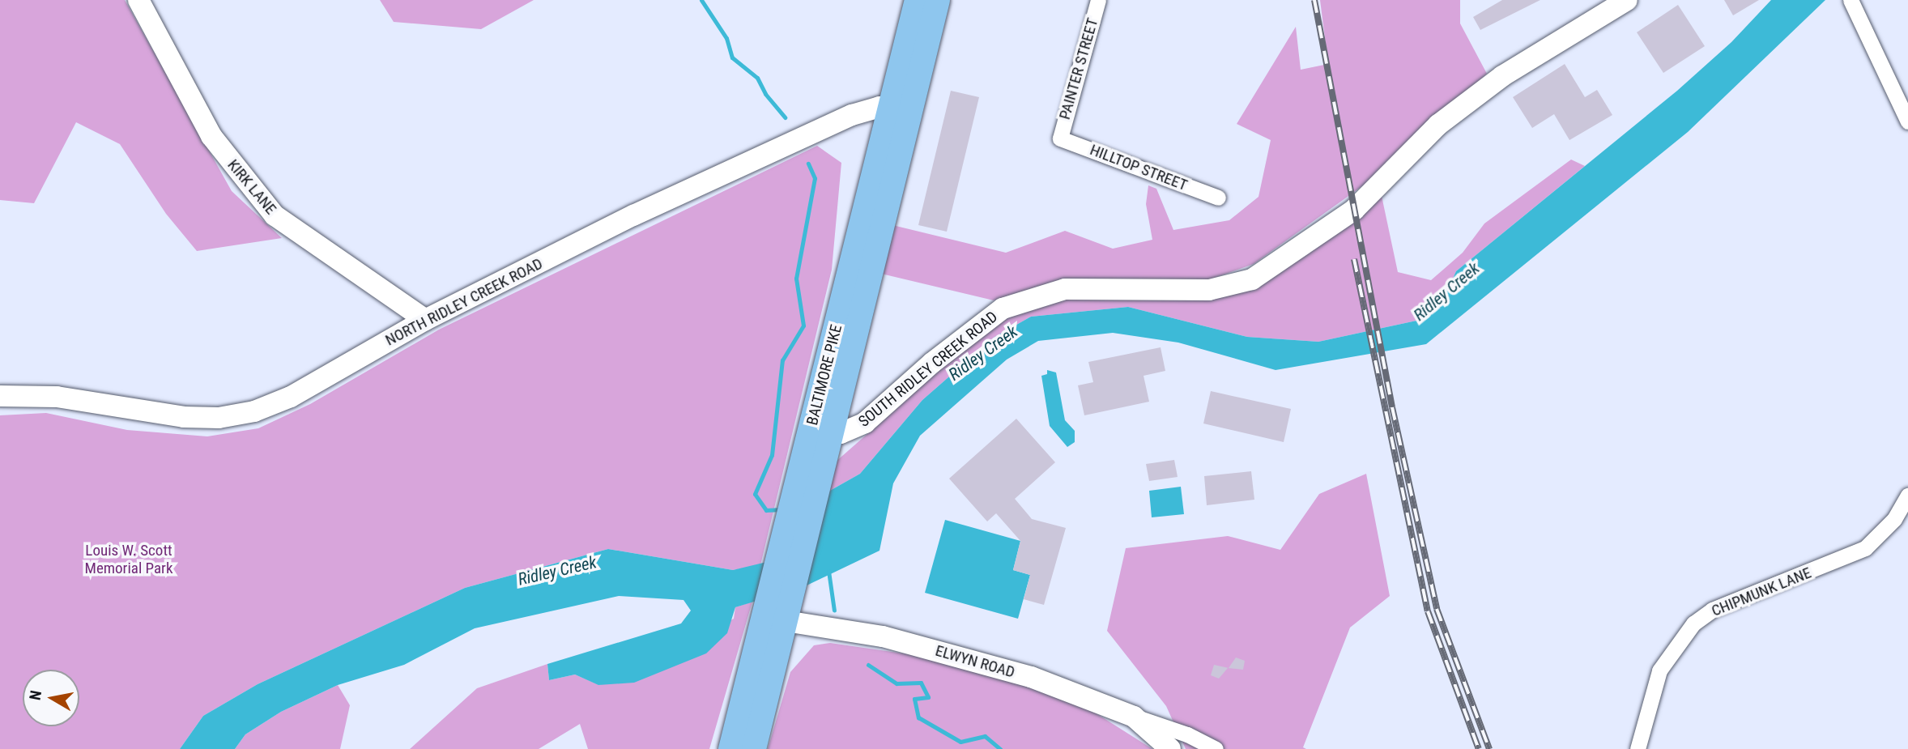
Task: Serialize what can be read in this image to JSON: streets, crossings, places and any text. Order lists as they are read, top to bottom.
{
  "streets": {
    "main road": ["BALTIMORE PIKE"],
    "street": [
      "PAINTER STREET",
      "HILLTOP STREET",
      "KIRK LANE",
      "NORTH RIDLEY CREEK ROAD",
      "SOUTH RIDLEY CREEK ROAD",
      "CHIPMUNK LANE",
      "ELWYN ROAD"
    ]
  },
  "crossings": [
    ["PAINTER STREET", "HILLTOP STREET"],
    ["KIRK LANE", "NORTH RIDLEY CREEK ROAD"],
    ["NORTH RIDLEY CREEK ROAD", "BALTIMORE PIKE"],
    ["SOUTH RIDLEY CREEK ROAD", "BALTIMORE PIKE"],
    ["BALTIMORE PIKE", "ELWYN ROAD"]
  ],
  "water": ["Ridley Creek"],
  "parks": ["Louis W. Scott Memorial Park"],
  "north": "left"
}
